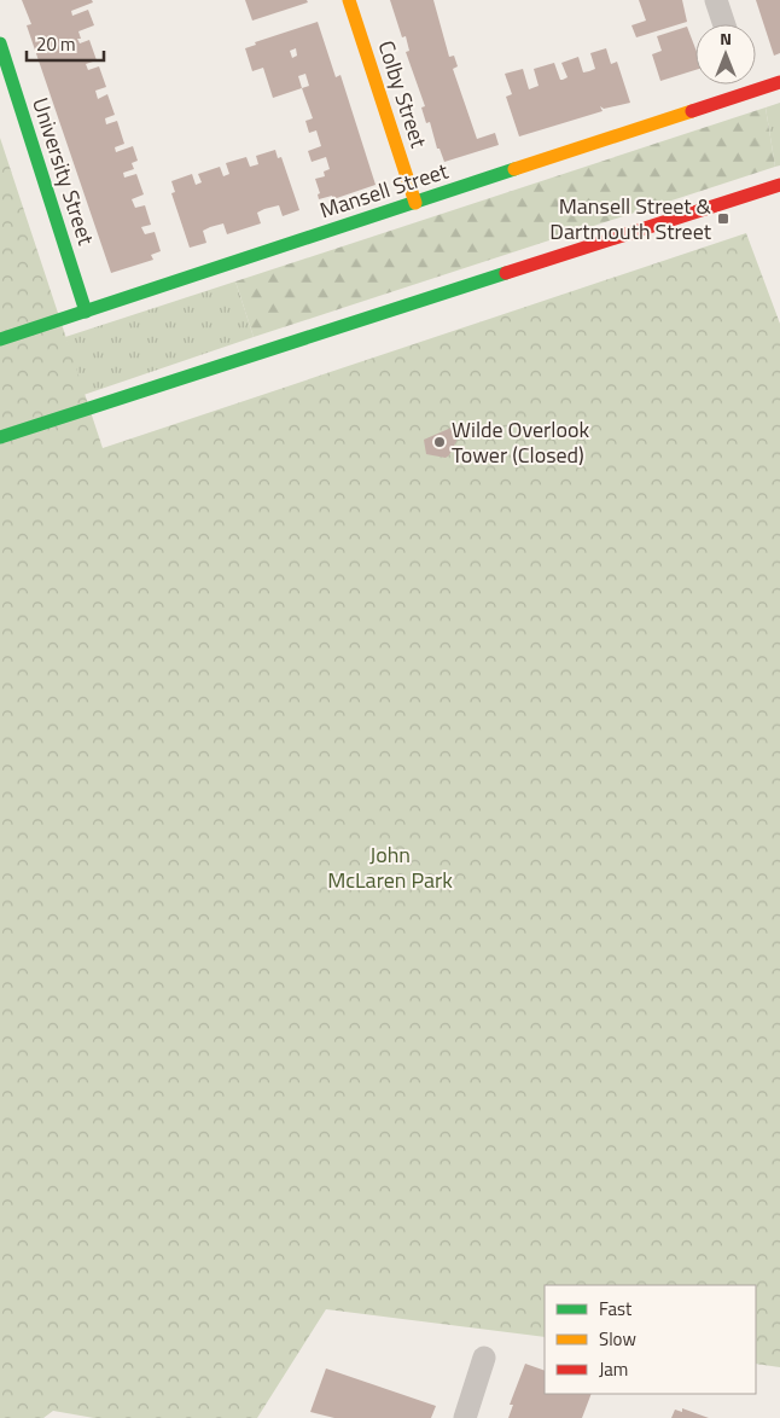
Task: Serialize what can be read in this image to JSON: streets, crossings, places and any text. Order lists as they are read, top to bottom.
{
  "streets": {
    "street": ["Colby Street", "University Street", "Mansell Street"]
  },
  "crossings": [
    ["Colby Street", "Mansell Street"],
    ["University Street", "Mansell Street"]
  ],
  "parks": ["John McLaren Park"],
  "places": {
    "transit": ["Mansell Street & Dartmouth Street"],
    "other": ["Wilde Overlook Tower (Closed)"]
  },
  "legend": ["Fast", "Slow", "Jam"],
  "scale_bar": "20 m",
  "north": "top"
}
